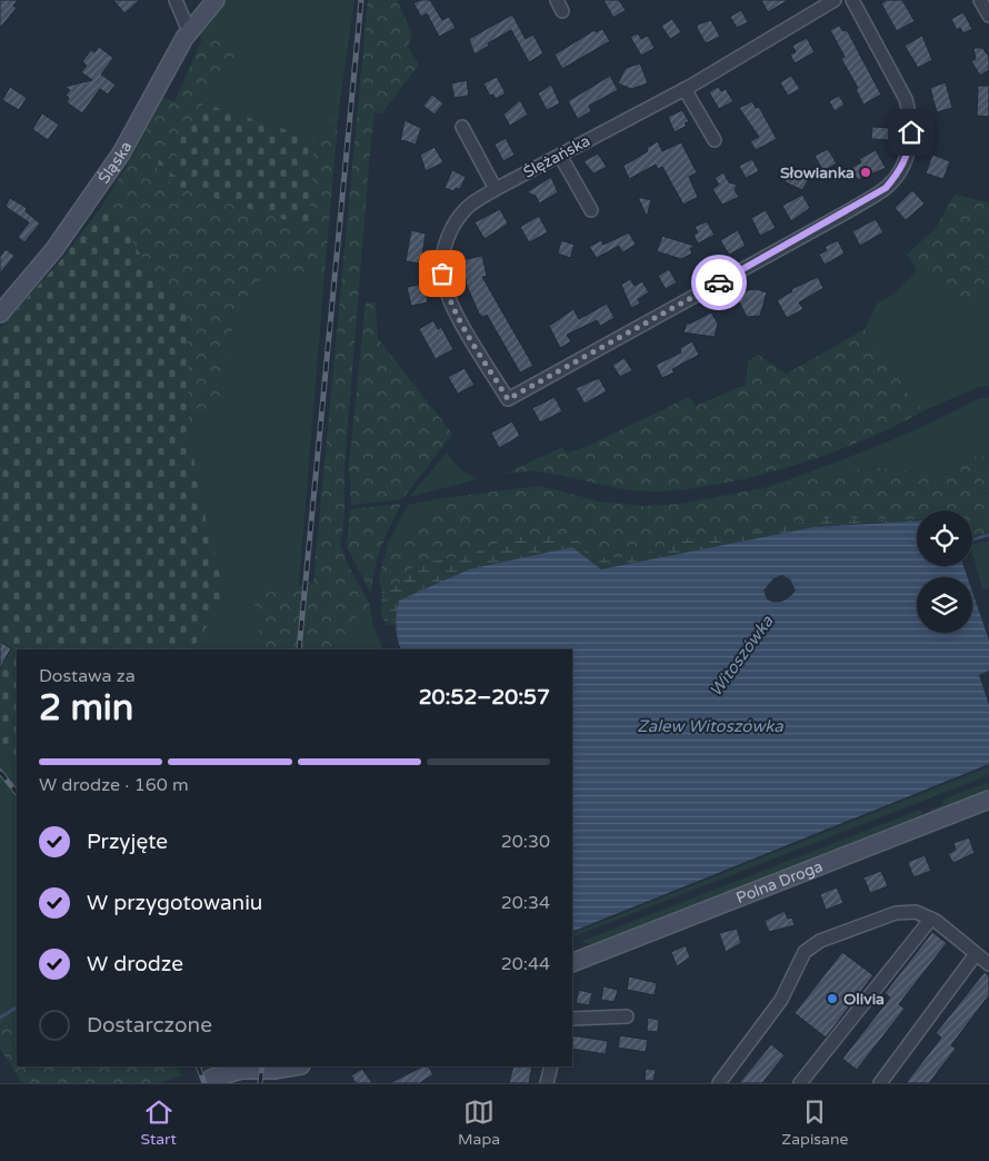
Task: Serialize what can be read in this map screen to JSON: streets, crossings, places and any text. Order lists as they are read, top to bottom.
{
  "streets": {
    "street": ["Ślężańska", "Śląska", "Polna Droga"]
  },
  "water": ["Witoszówka", "Zalew Witoszówka"],
  "places": ["Słowianka", "Olivia"],
  "page": {
    "heading": ["2 min", "Dostawa za", "20:52–20:57"],
    "bar": "W drodze · 160 m",
    "list": [
      ["Przyjęte", "20:30"],
      ["W przygotowaniu", "20:34"],
      ["W drodze", "20:44"],
      "Dostarczone"
    ],
    "tabs": ["Start", "Mapa", "Zapisane"]
  }
}
